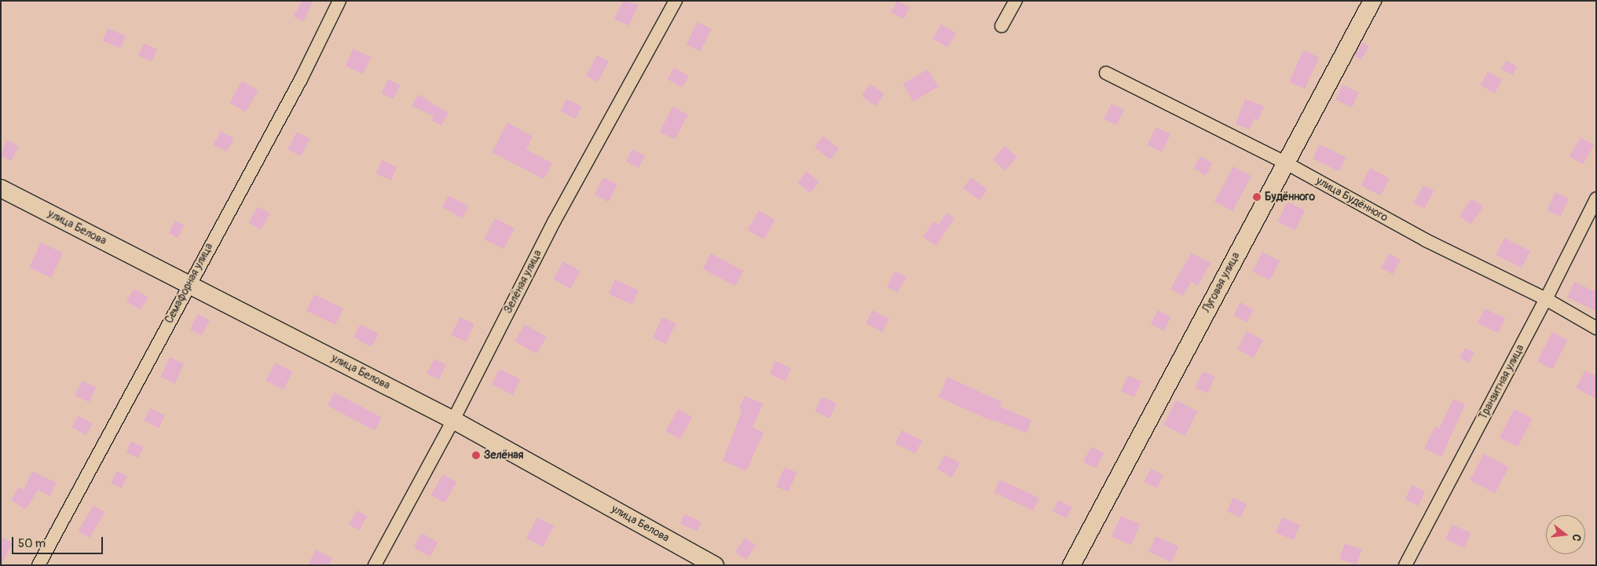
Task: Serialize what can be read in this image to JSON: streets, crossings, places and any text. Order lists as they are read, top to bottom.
{
  "streets": {
    "street": [
      "улица Будённого",
      "улица Белова",
      "Зелёная улица",
      "Луговая улица",
      "Семафорная улица",
      "Транзитная улица"
    ]
  },
  "crossings": [
    ["улица Будённого", "Луговая улица"],
    ["улица Будённого", "Транзитная улица"],
    ["улица Белова", "Зелёная улица"],
    ["улица Белова", "Семафорная улица"]
  ],
  "places": ["Будённого", "Зелёная"],
  "scale_bar": "50 m",
  "north": "right"
}
